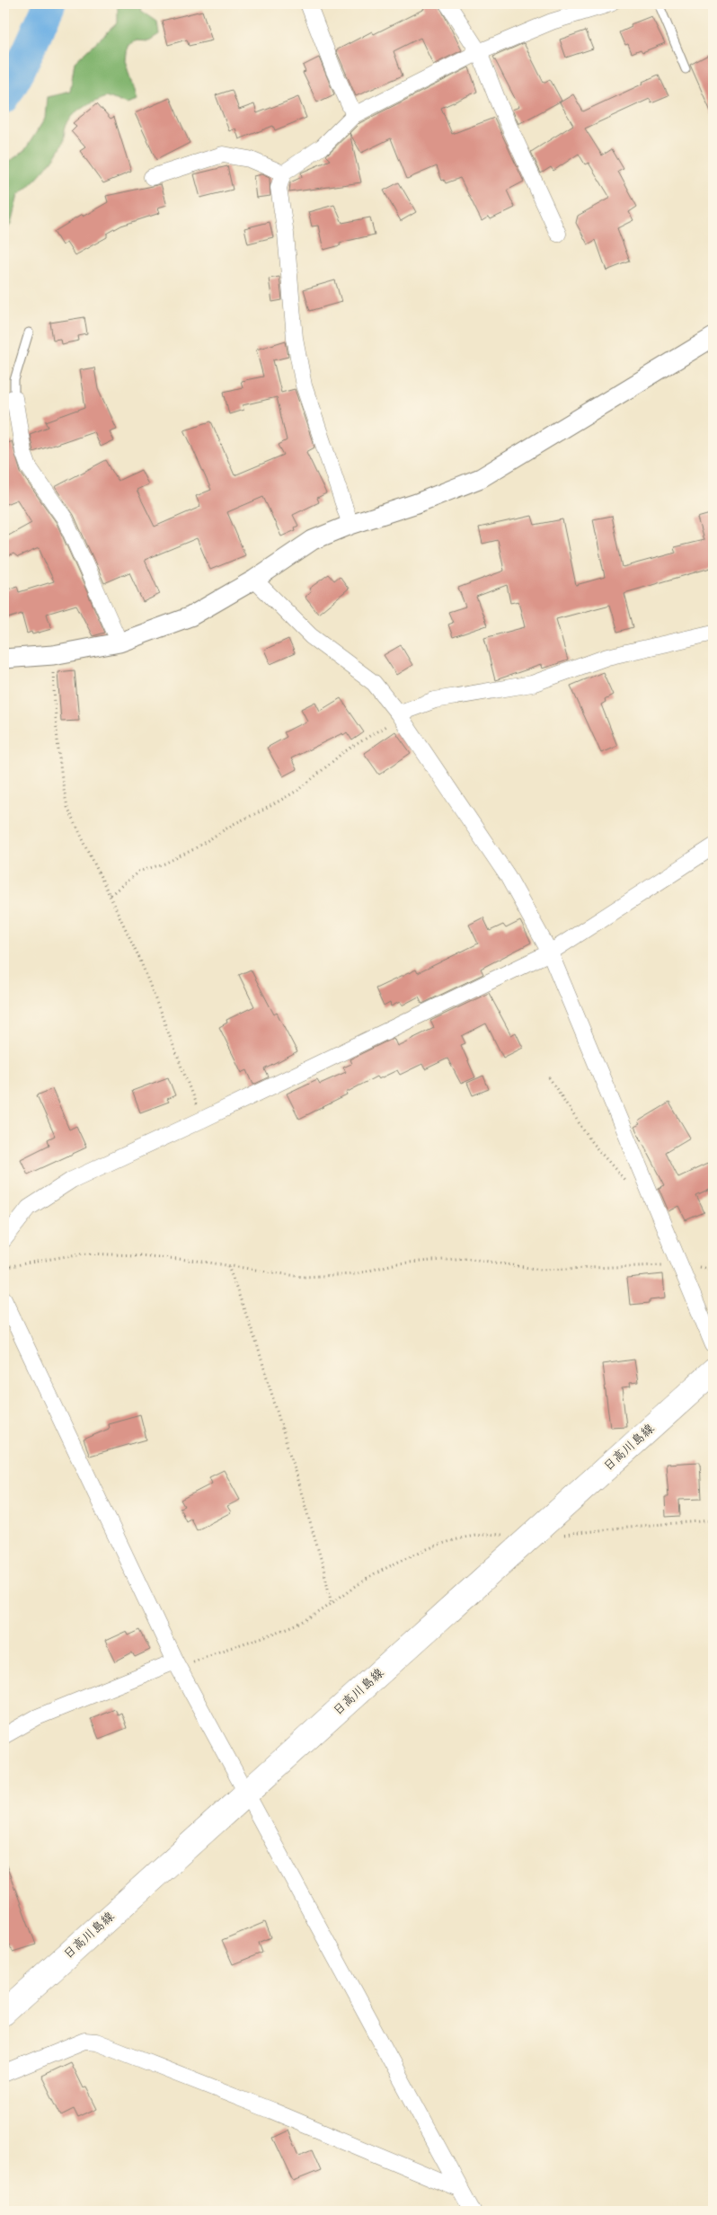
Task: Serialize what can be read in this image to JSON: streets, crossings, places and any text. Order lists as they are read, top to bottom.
{
  "streets": {
    "main road": ["日高川島線"]
  }
}
